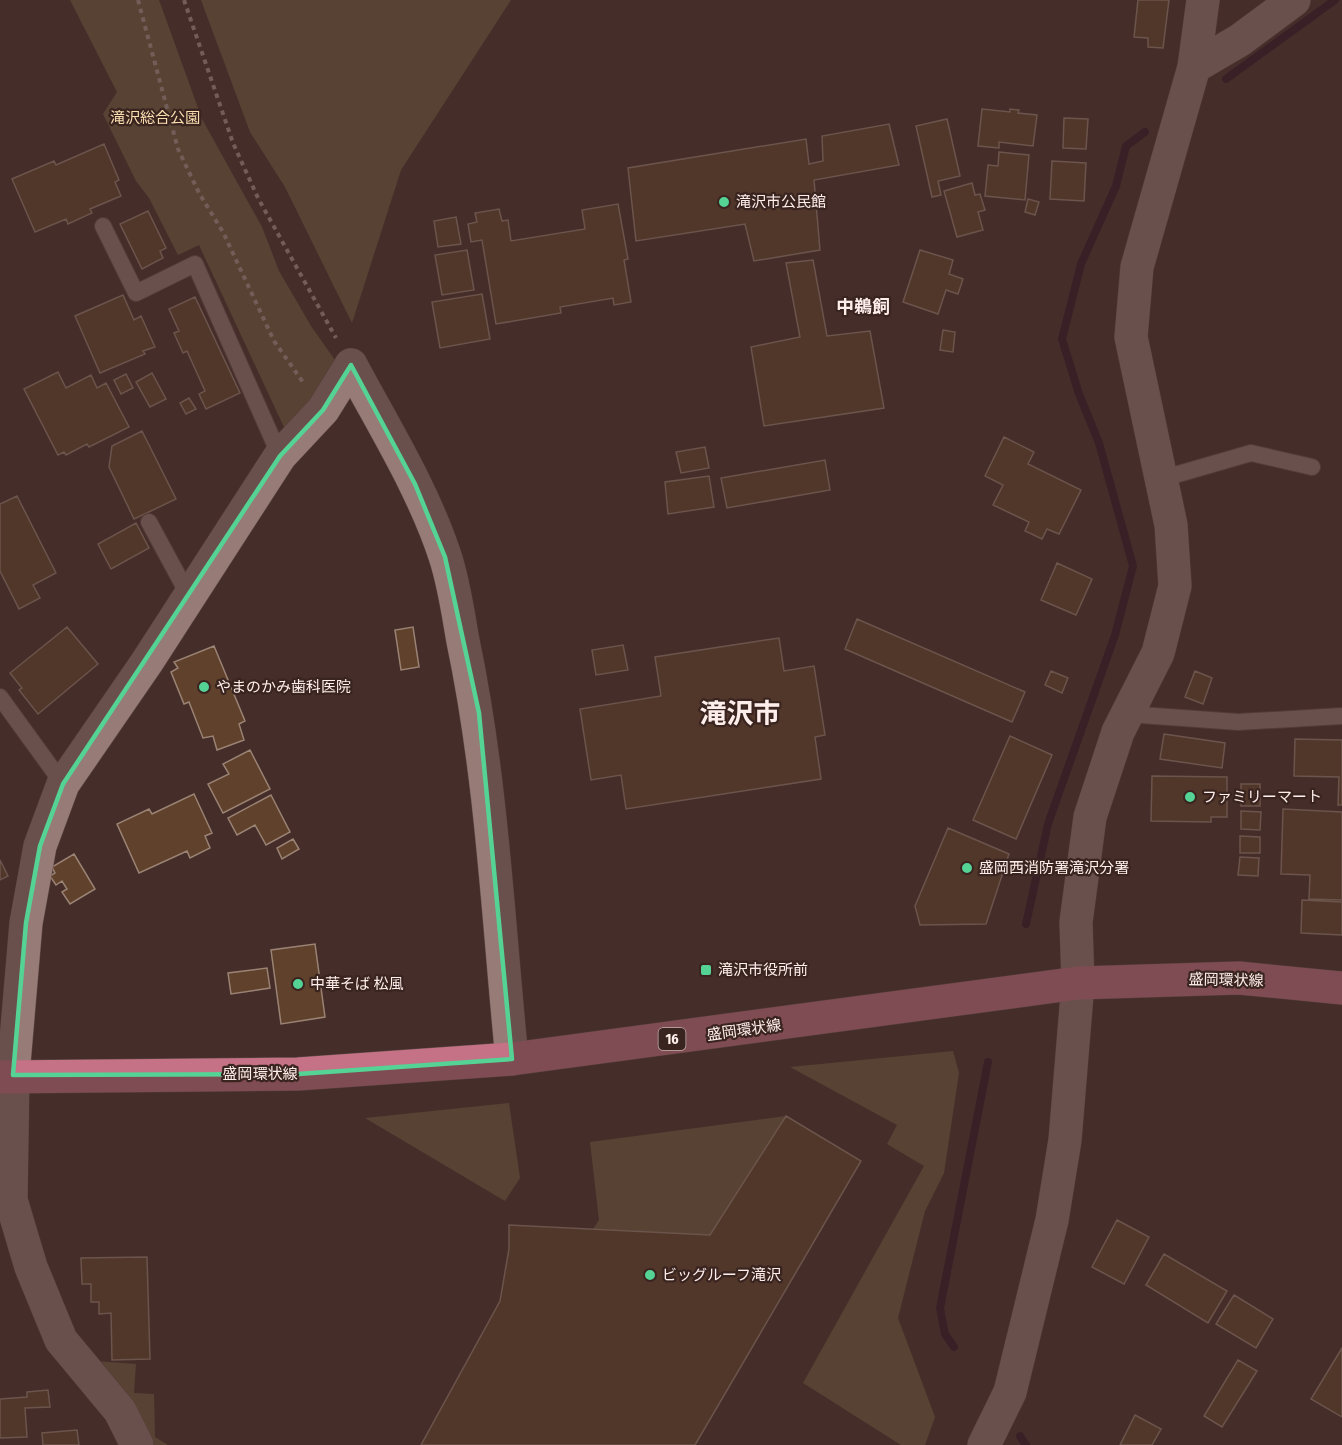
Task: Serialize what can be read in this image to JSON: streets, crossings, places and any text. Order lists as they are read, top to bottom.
{
  "streets": {
    "main road": ["盛岡環状線", "16"]
  },
  "districts": ["中鵜飼", "滝沢市"],
  "parks": ["滝沢総合公園"],
  "places": {
    "other": [
      "滝沢市公民館",
      "やまのかみ歯科医院",
      "ファミリーマート",
      "盛岡西消防署滝沢分署",
      "中華そば 松風",
      "ビッグルーフ滝沢"
    ],
    "transit": ["滝沢市役所前"]
  }
}
